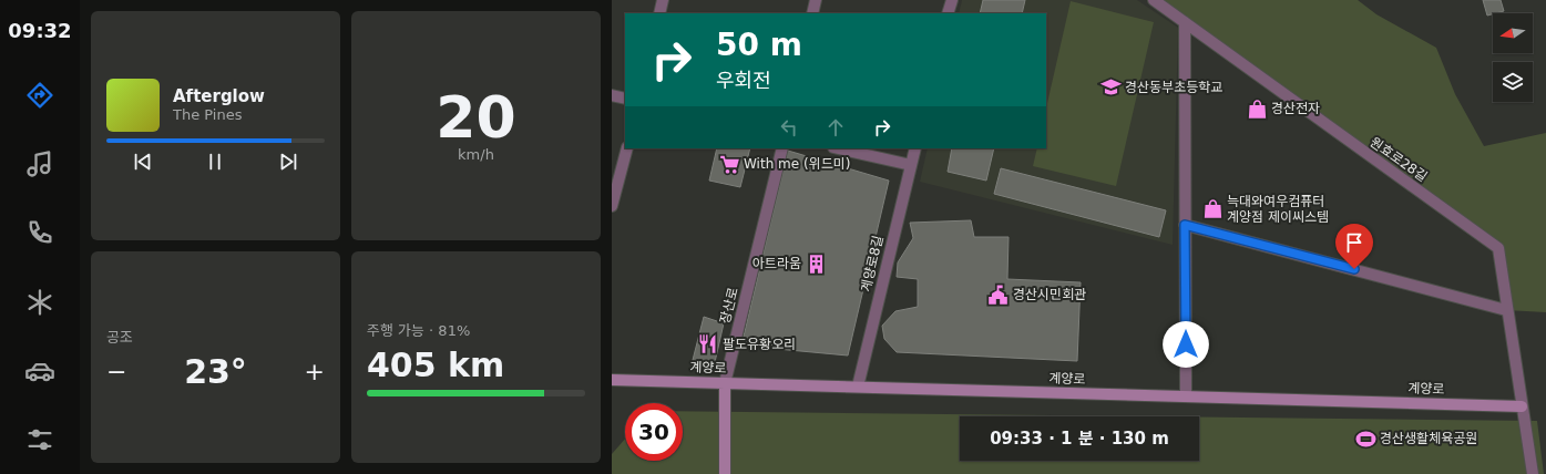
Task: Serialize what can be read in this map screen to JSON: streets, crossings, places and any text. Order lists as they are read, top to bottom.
{
  "streets": {
    "street": [
      "원효로28길",
      "계양로8길",
      "장산로",
      "계양로"
    ]
  },
  "crossings": [
    ["원효로28길", "계양로"],
    ["계양로8길", "계양로"],
    ["장산로", "계양로"]
  ],
  "places": {
    "school or university": ["경산동부초등학교"],
    "shop": ["경산전자", "늑대와여우컴퓨터 계양점 제이씨스템"],
    "supermarket": ["With me (위드미)"],
    "building": ["아트라움"],
    "public building": ["경산시민회관"],
    "restaurant": ["팔도유황오리"],
    "sports": ["경산생활체육공원"]
  },
  "north": "left",
  "page": {
    "tabs": "09:32",
    "tile": [
      ["20", "km/h"],
      "공조",
      ["주행 가능 · 81%", "405 km"]
    ],
    "turn": ["50 m", "우회전"],
    "song": ["Afterglow", "The Pines"],
    "heat": ["−", "23°", "+"],
    "limit": "30",
    "trip": "09:33 · 1 분 · 130 m"
  }
}
